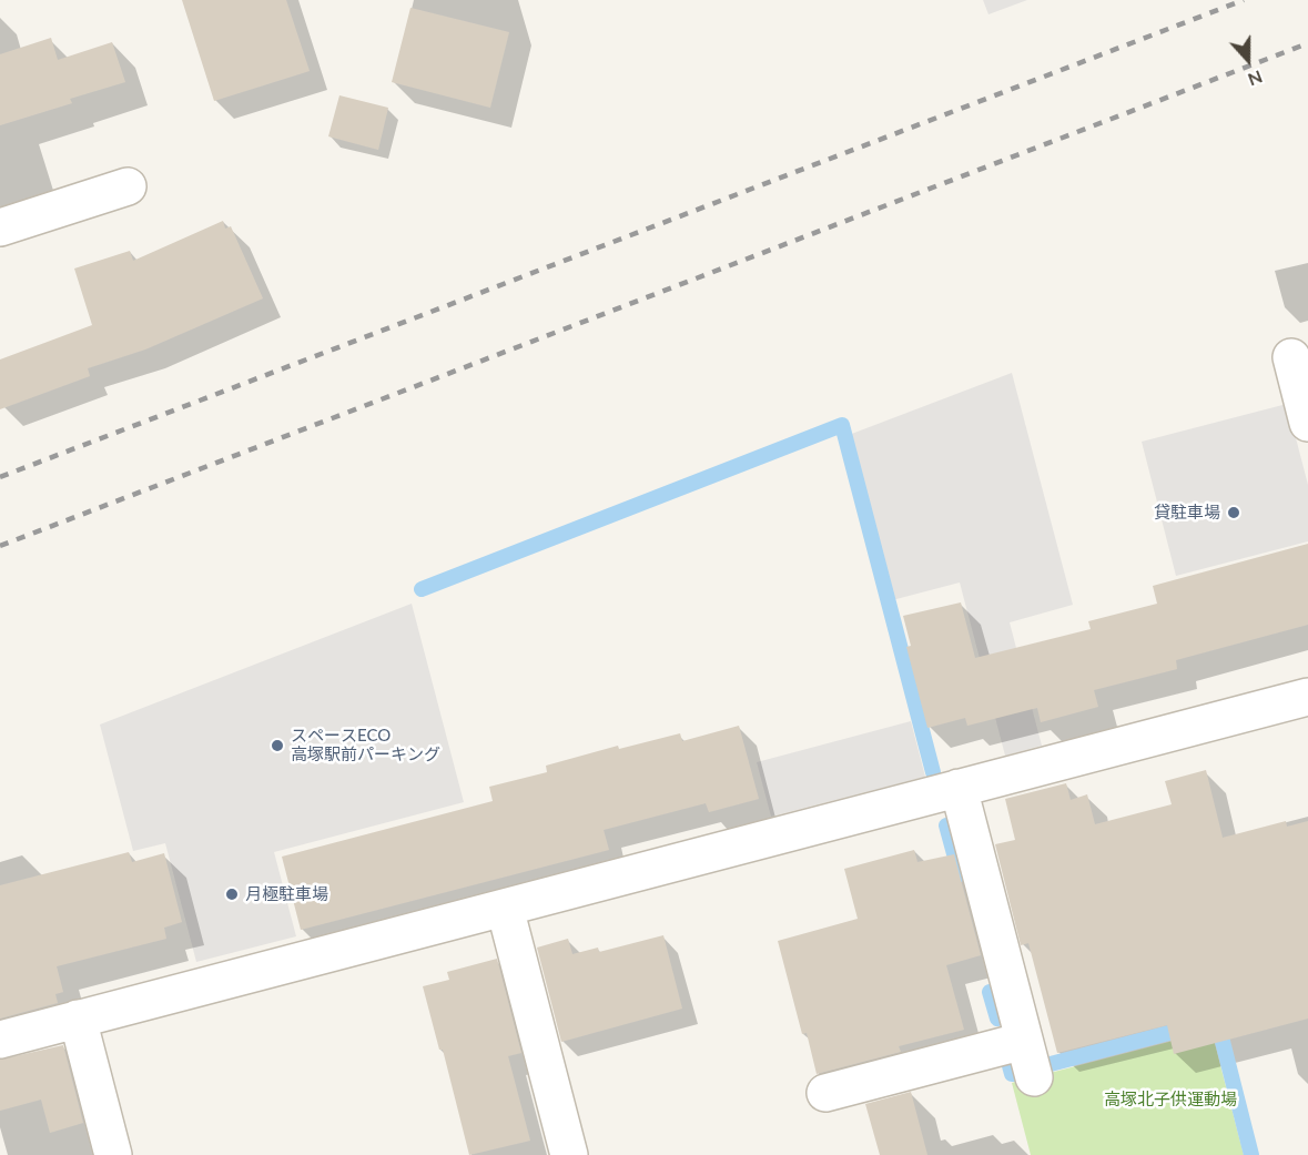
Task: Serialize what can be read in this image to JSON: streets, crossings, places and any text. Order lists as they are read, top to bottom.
{
  "parks": ["高塚北子供運動場"],
  "places": ["貸駐車場", "スペースECO 高塚駅前パーキング", "月極駐車場"],
  "north": "bottom"
}
